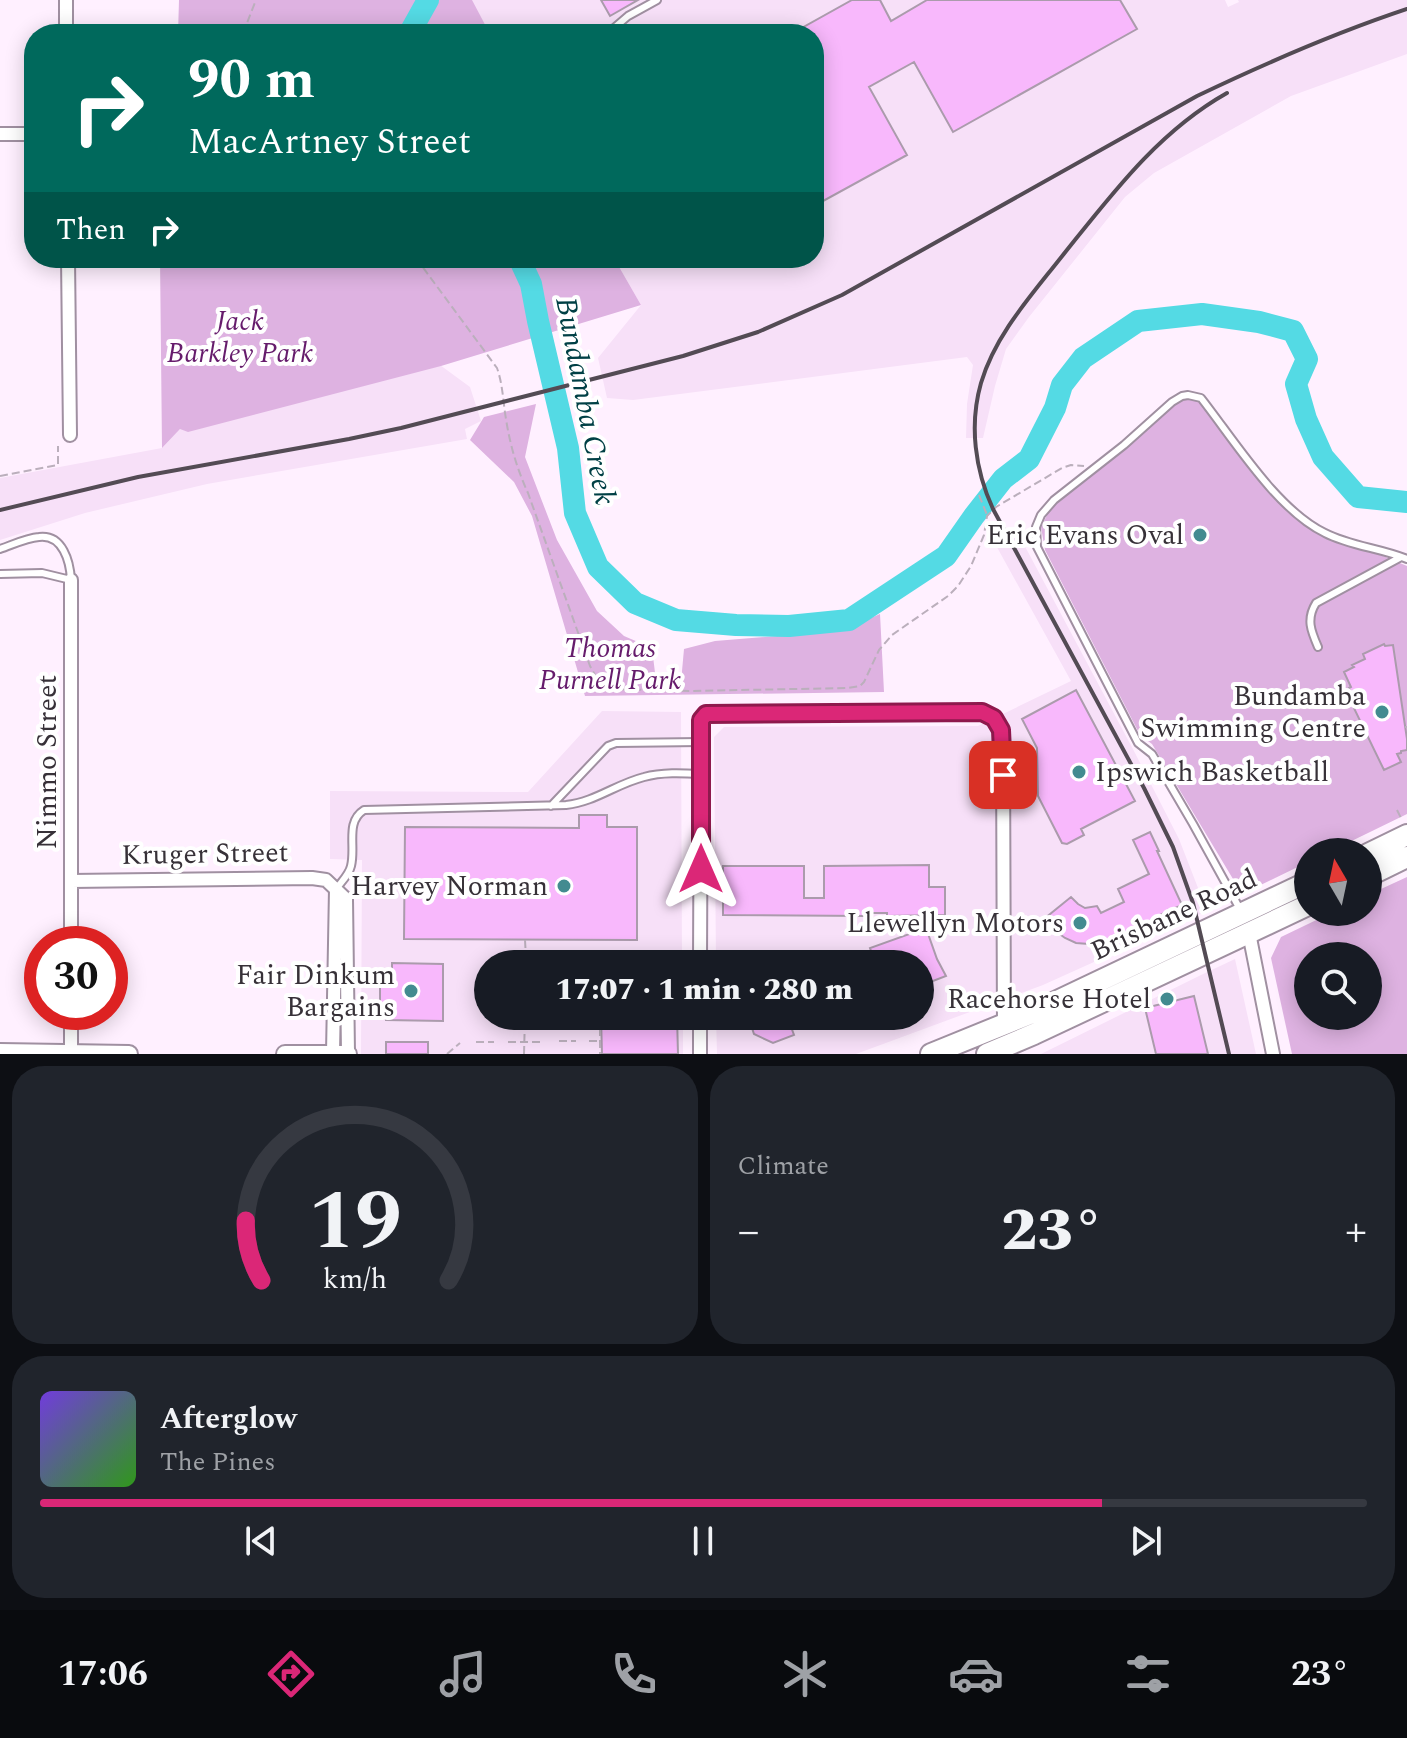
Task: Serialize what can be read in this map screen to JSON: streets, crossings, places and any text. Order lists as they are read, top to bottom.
{
  "streets": {
    "main road": ["Brisbane Road"],
    "street": ["Nimmo Street", "Kruger Street"]
  },
  "crossings": [
    ["Nimmo Street", "Kruger Street"]
  ],
  "water": ["Bundamba Creek"],
  "parks": ["Jack Barkley Park", "Thomas Purnell Park"],
  "places": [
    "Eric Evans Oval",
    "Bundamba Swimming Centre",
    "Ipswich Basketball",
    "Harvey Norman",
    "Llewellyn Motors",
    "Fair Dinkum Bargains",
    "Racehorse Hotel"
  ],
  "north": "top",
  "page": {
    "turn": ["90 m", "MacArtney Street"],
    "then": "Then",
    "limit": "30",
    "trip": "17:07 · 1 min · 280 m",
    "tile": "Climate",
    "heat": ["−", "23°", "+"],
    "song": ["Afterglow", "The Pines"],
    "tabs": ["17:06", "23°"],
    "gauge": ["19", "km/h"]
  }
}
